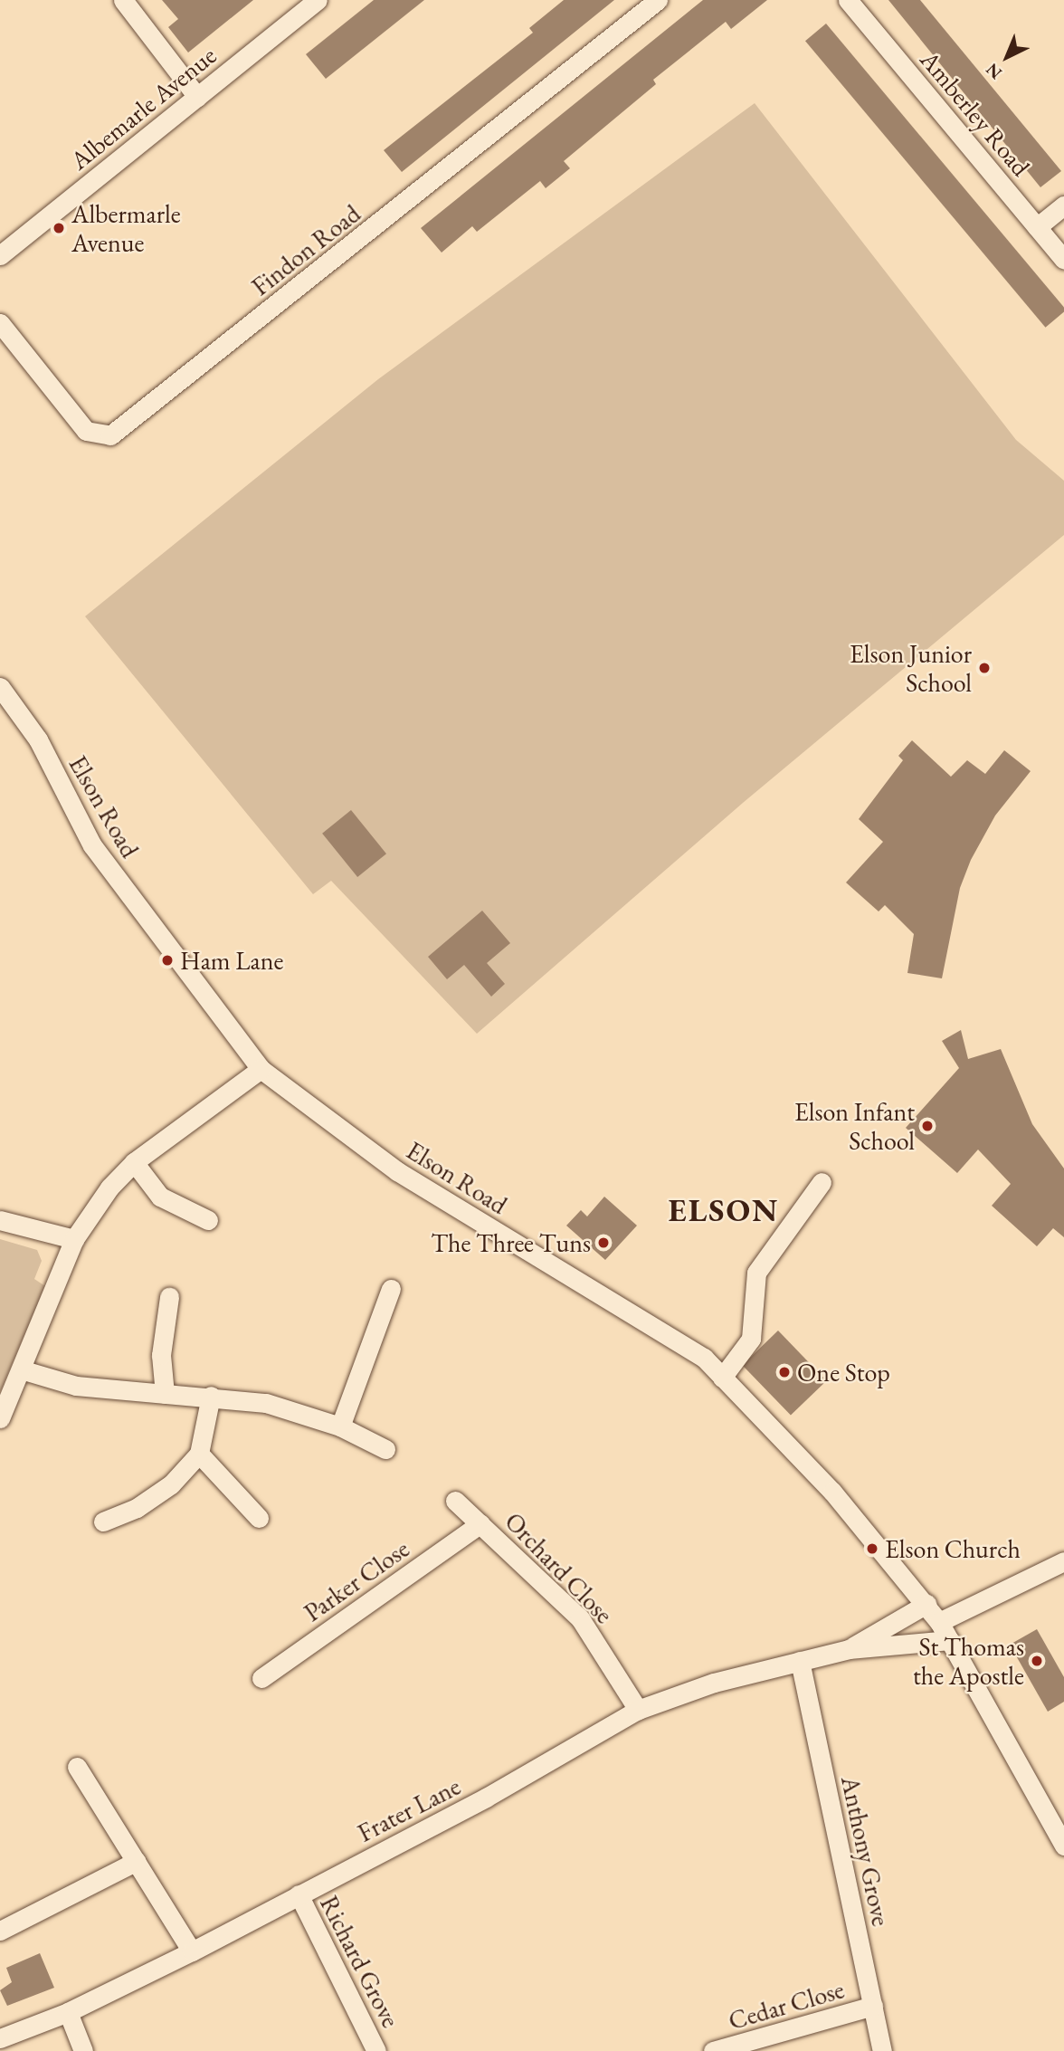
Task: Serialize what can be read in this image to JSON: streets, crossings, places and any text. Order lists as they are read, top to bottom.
{
  "streets": {
    "street": [
      "Albemarle Avenue",
      "Amberley Road",
      "Findon Road",
      "Elson Road",
      "Orchard Close",
      "Parker Close",
      "Frater Lane",
      "Anthony Grove",
      "Richard Grove",
      "Cedar Close"
    ]
  },
  "crossings": [
    ["Elson Road", "Frater Lane"],
    ["Orchard Close", "Parker Close"],
    ["Orchard Close", "Frater Lane"],
    ["Frater Lane", "Anthony Grove"],
    ["Frater Lane", "Richard Grove"],
    ["Anthony Grove", "Cedar Close"]
  ],
  "districts": ["ELSON"],
  "places": [
    "Albermarle Avenue",
    "Elson Junior School",
    "Ham Lane",
    "Elson Infant School",
    "The Three Tuns",
    "One Stop",
    "Elson Church",
    "St Thomas the Apostle"
  ],
  "north": "bottom left"
}
